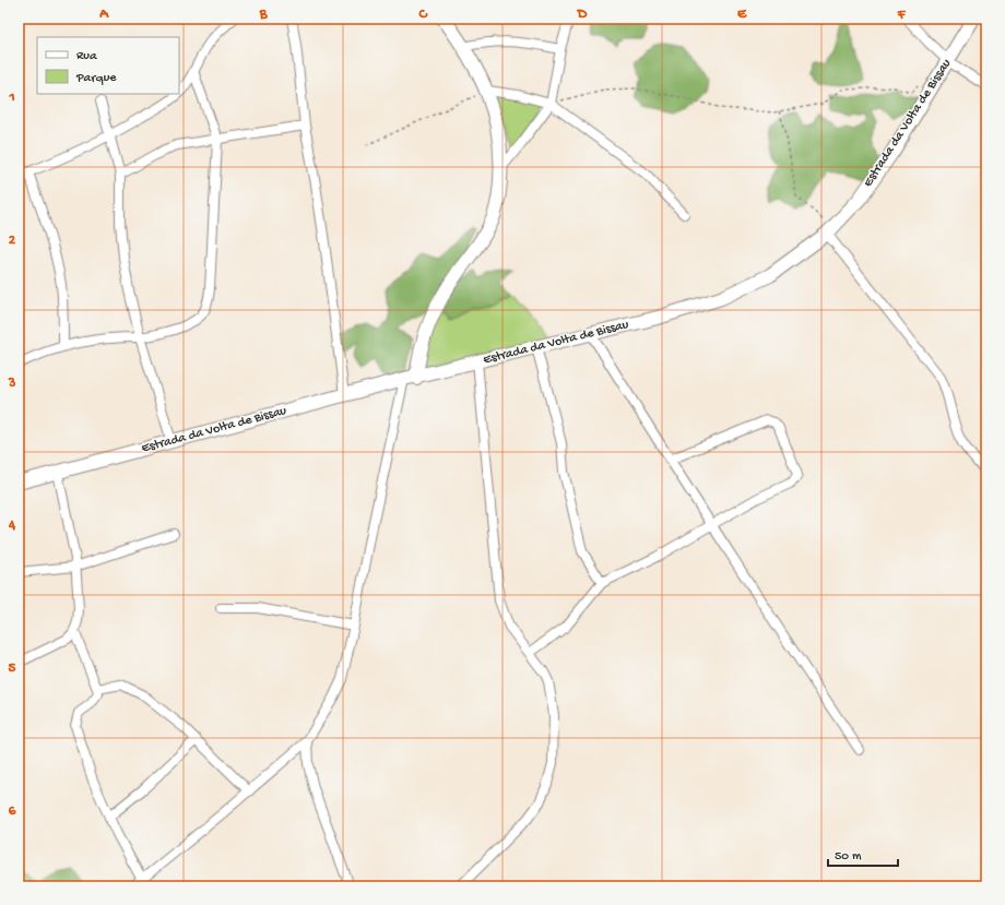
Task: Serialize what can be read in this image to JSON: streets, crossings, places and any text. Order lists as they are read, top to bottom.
{
  "streets": {
    "main road": ["Estrada da Volta de Bissau"]
  },
  "legend": ["Rua", "Parque"],
  "scale_bar": "50 m",
  "grid": {
    "columns": [
      "A",
      "B",
      "C",
      "D",
      "E",
      "F"
    ],
    "rows": [
      "1",
      "2",
      "3",
      "4",
      "5",
      "6"
    ]
  }
}
